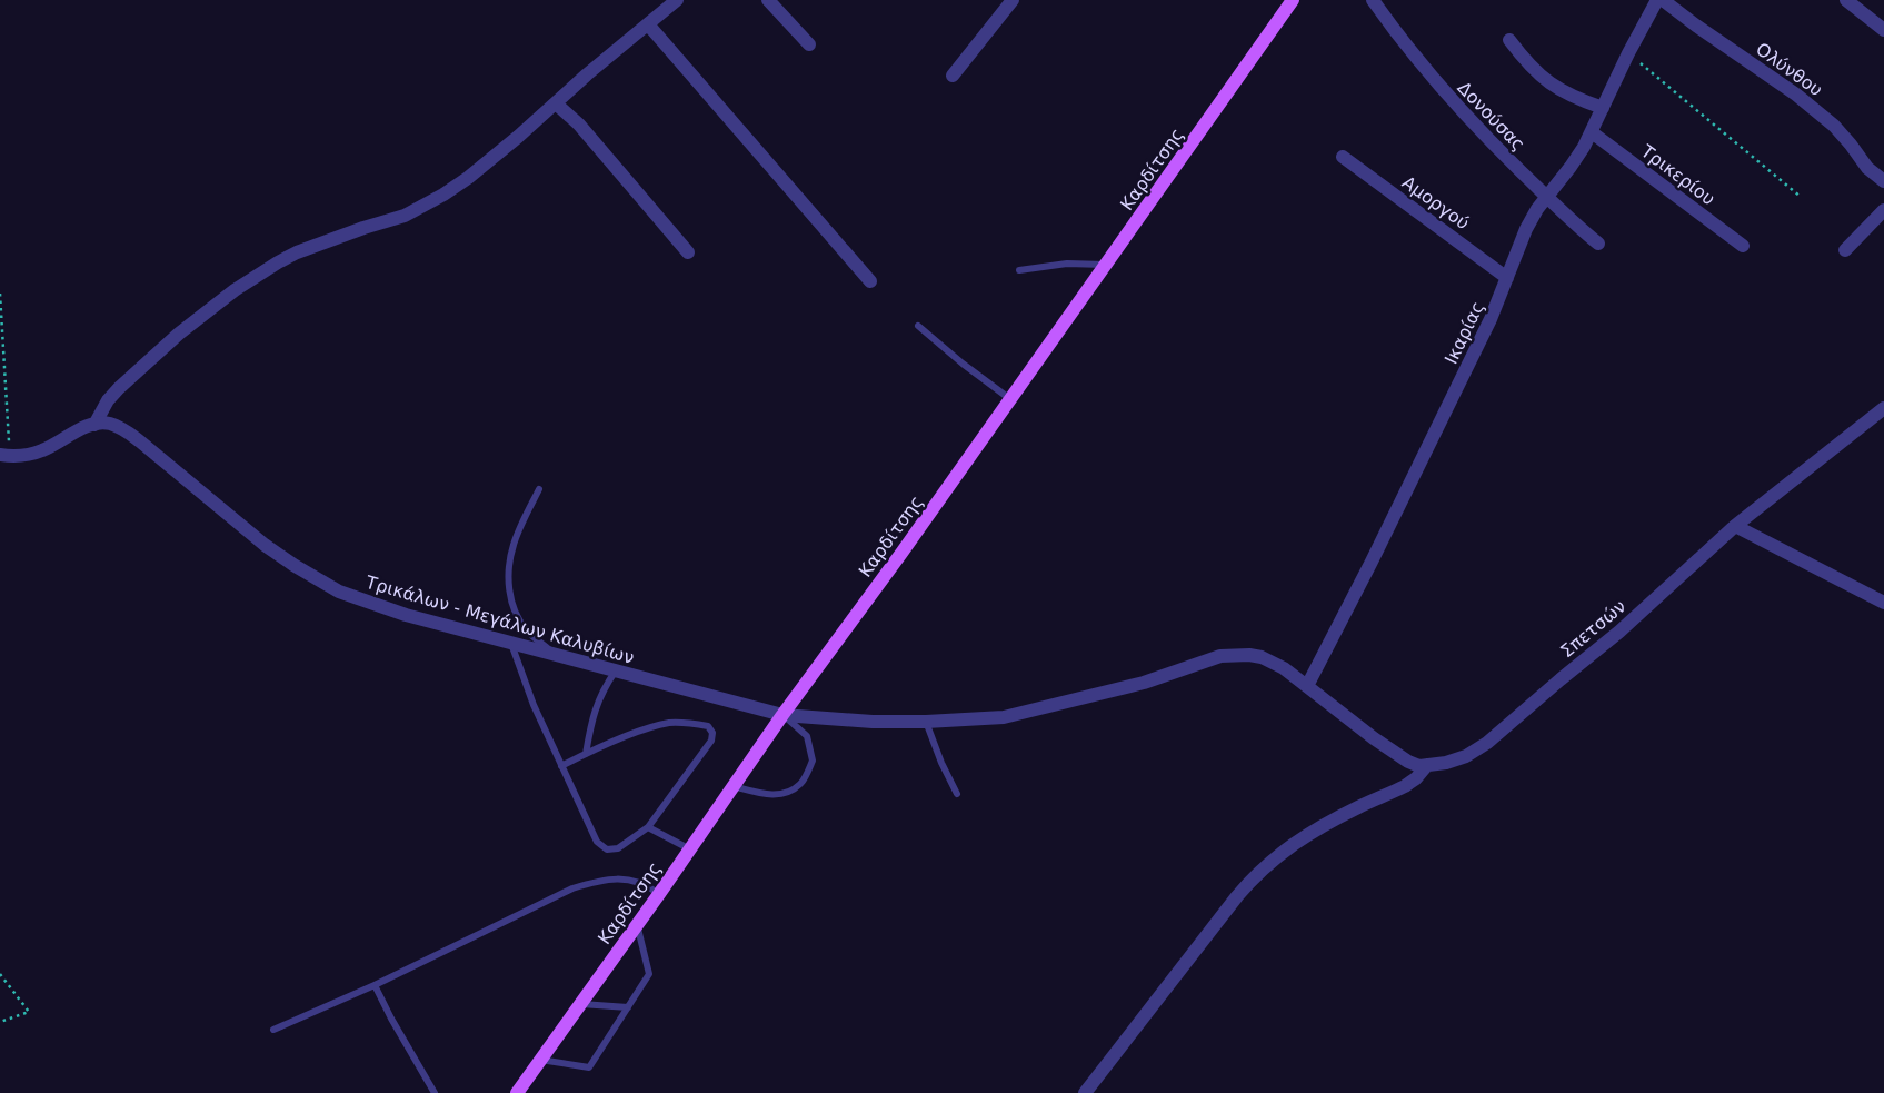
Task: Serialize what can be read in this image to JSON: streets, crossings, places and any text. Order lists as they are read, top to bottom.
{
  "streets": {
    "main road": ["Καρδίτσης"],
    "street": [
      "Ολύνθου",
      "Δονούσας",
      "Τρικερίου",
      "Αμοργού",
      "Ικαρίας",
      "Τρικάλων - Μεγάλων Καλυβίων",
      "Σπετσών"
    ]
  },
  "crossings": [
    ["Δονούσας", "Ικαρίας"],
    ["Καρδίτσης", "Τρικάλων - Μεγάλων Καλυβίων"],
    ["Τρικερίου", "Ικαρίας"],
    ["Αμοργού", "Ικαρίας"],
    ["Ικαρίας", "Σπετσών"],
    ["Τρικάλων - Μεγάλων Καλυβίων", "Σπετσών"]
  ]
}
